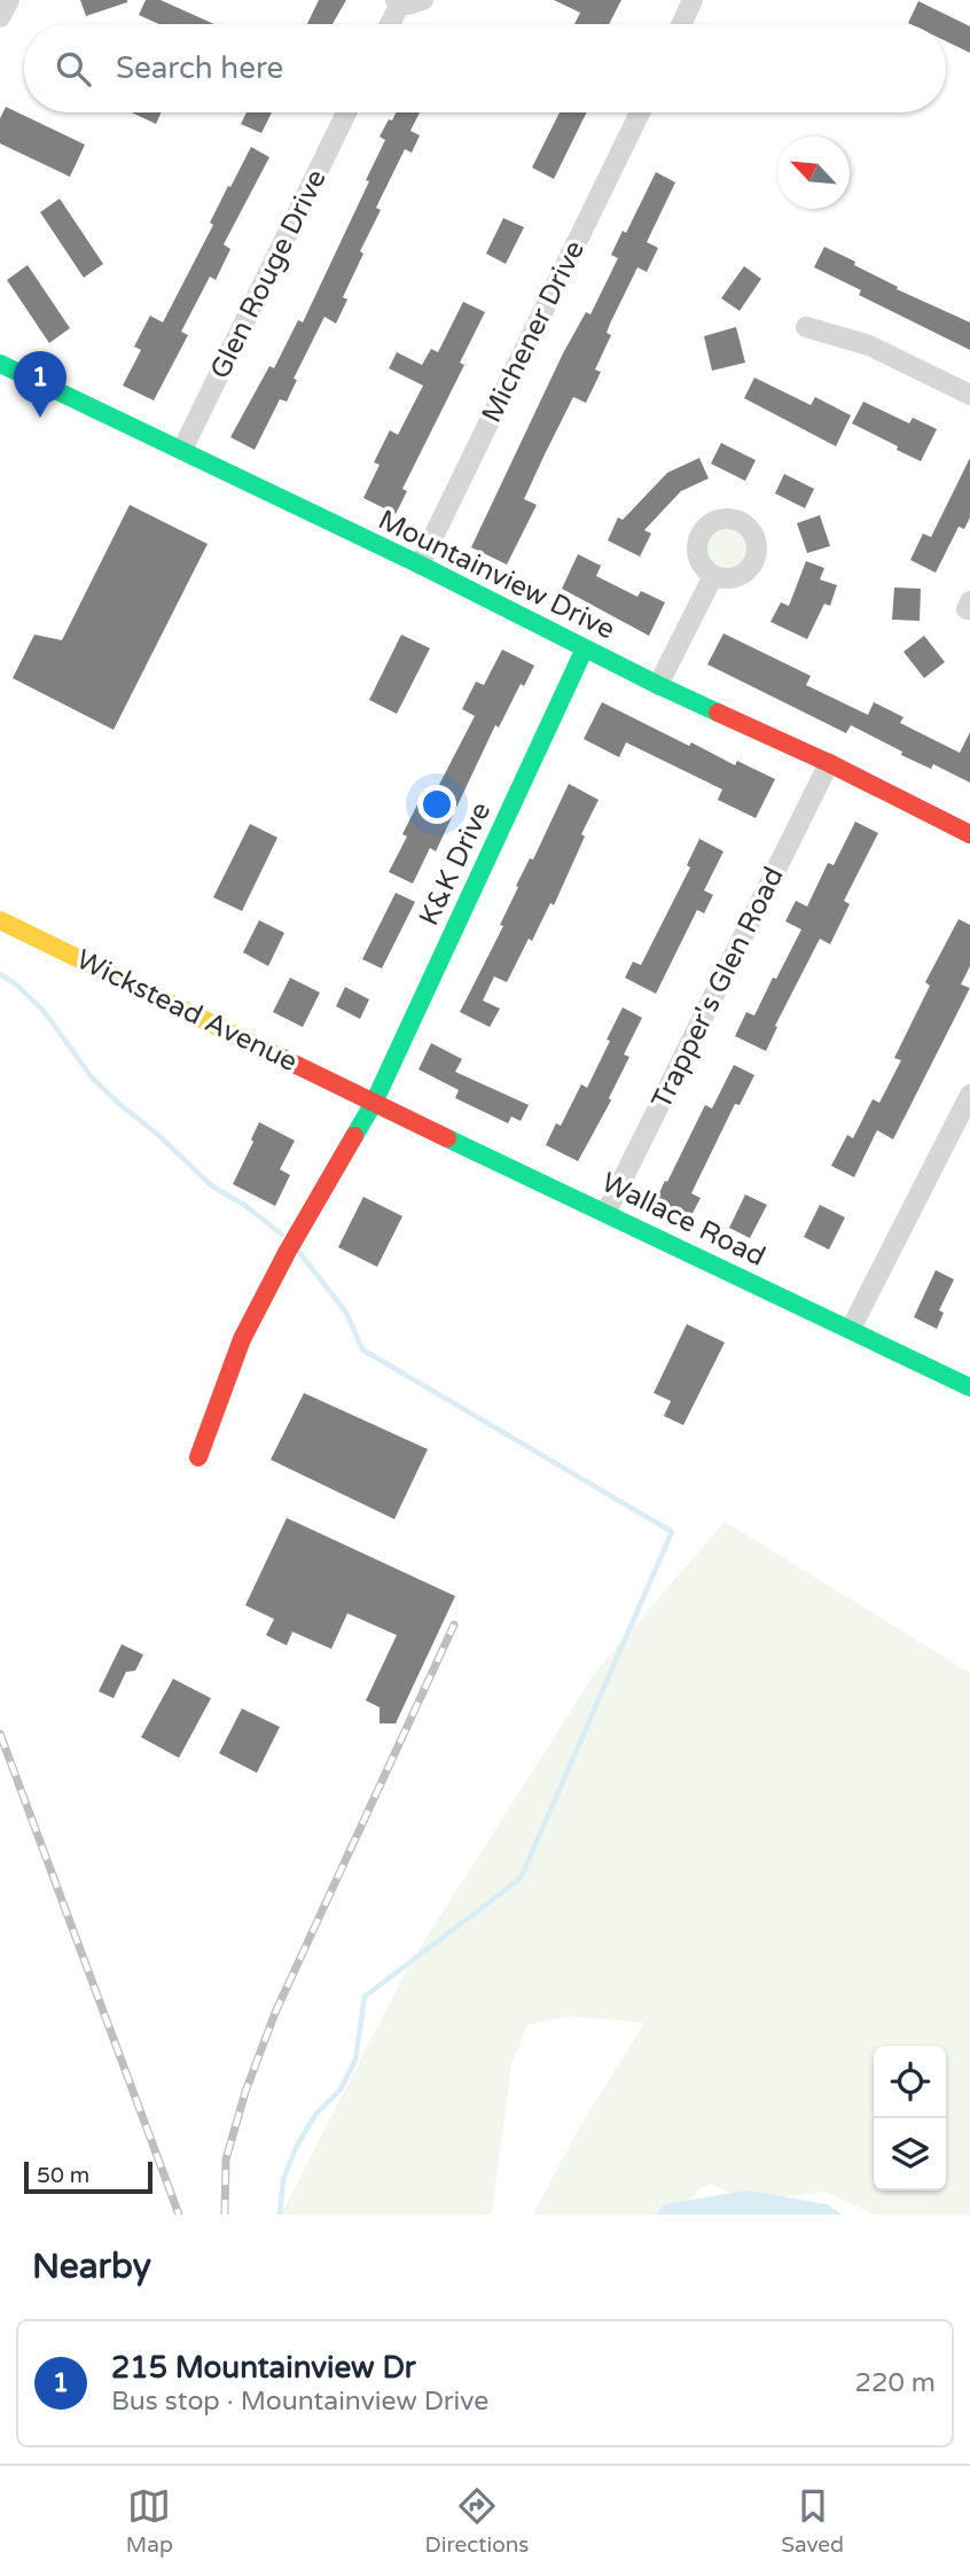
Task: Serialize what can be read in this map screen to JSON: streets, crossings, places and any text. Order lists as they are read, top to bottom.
{
  "streets": {
    "street": [
      "Glen Rouge Drive",
      "Michener Drive",
      "Mountainview Drive",
      "K&K Drive",
      "Trapper's Glen Road",
      "Wickstead Avenue",
      "Wallace Road"
    ]
  },
  "crossings": [
    ["Glen Rouge Drive", "Mountainview Drive"],
    ["Michener Drive", "Mountainview Drive"],
    ["Mountainview Drive", "K&K Drive"],
    ["Mountainview Drive", "Trapper's Glen Road"],
    ["K&K Drive", "Wickstead Avenue"],
    ["K&K Drive", "Wallace Road"],
    ["Trapper's Glen Road", "Wallace Road"],
    ["Wickstead Avenue", "Wallace Road"]
  ],
  "scale_bar": "50 m",
  "north": "top left",
  "page": {
    "search": "Search here",
    "pins": "1",
    "scale": "50 m",
    "heading": "Nearby",
    "list": [
      {
        "mark": "1",
        "name": "215 Mountainview Dr",
        "note": "Bus stop · Mountainview Drive",
        "value": "220 m"
      }
    ],
    "nav": ["Map", "Directions", "Saved"]
  }
}
